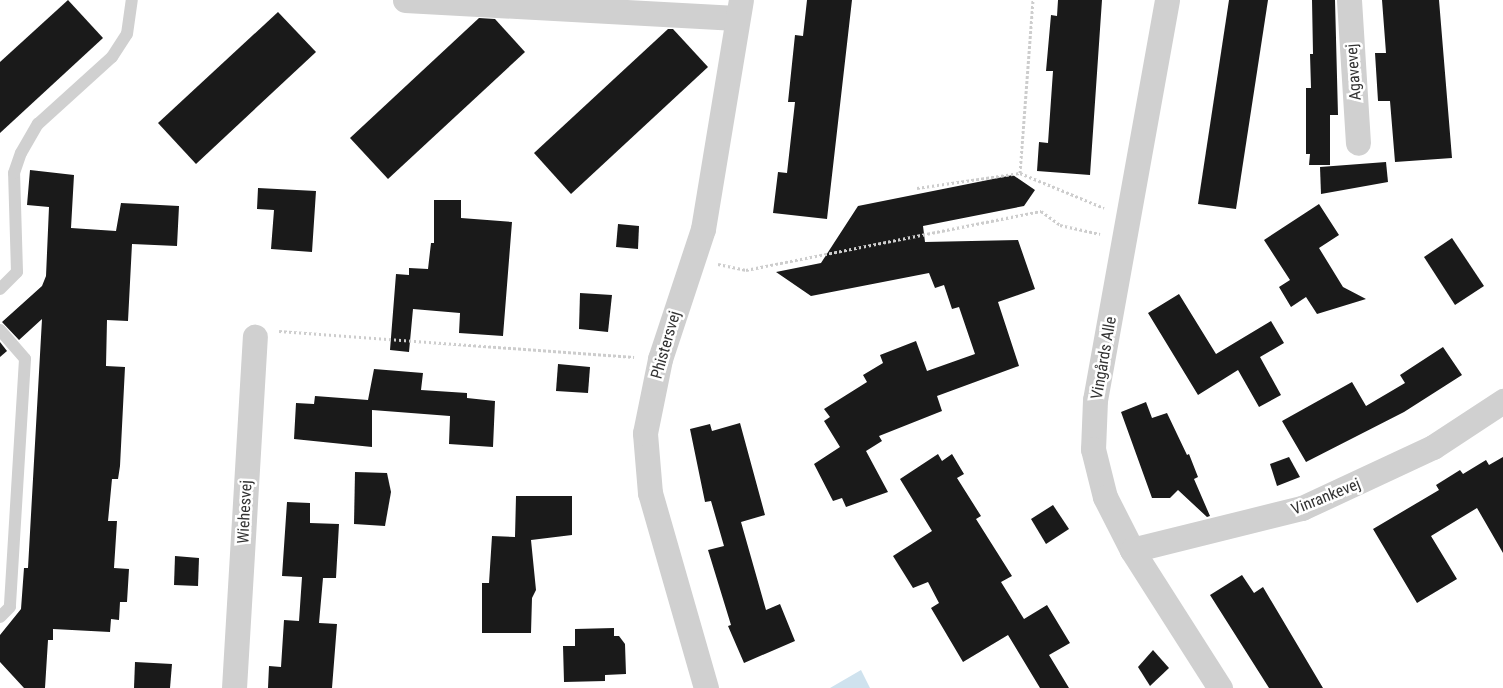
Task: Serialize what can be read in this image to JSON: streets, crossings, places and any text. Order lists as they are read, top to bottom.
{
  "streets": {
    "street": [
      "Agavevej",
      "Phistersvej",
      "Vingårds Alle",
      "Vinrankevej",
      "Wiehesvej"
    ]
  },
  "crossings": [
    ["Vingårds Alle", "Vinrankevej"]
  ]
}
